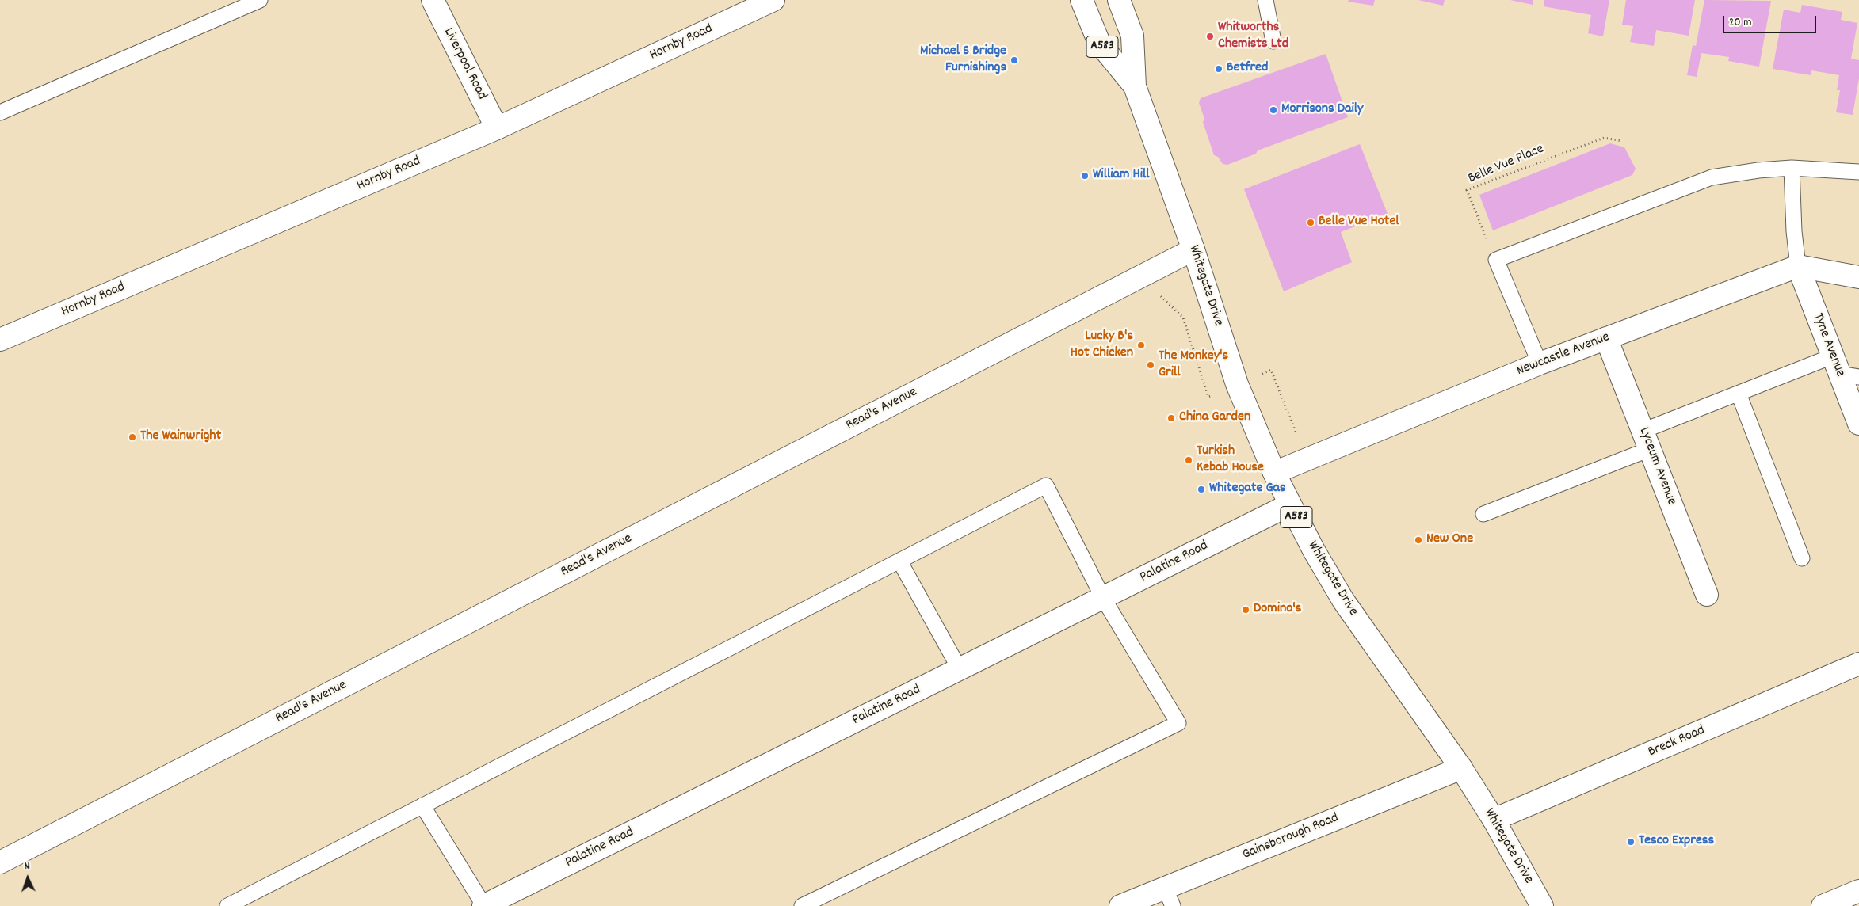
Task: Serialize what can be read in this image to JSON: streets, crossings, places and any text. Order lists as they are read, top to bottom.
{
  "streets": {
    "street": [
      "Hornby Road",
      "A583",
      "Liverpool Road",
      "Whitegate Drive",
      "Tyne Avenue",
      "Newcastle Avenue",
      "Read's Avenue",
      "Lyceum Avenue",
      "Palatine Road",
      "Breck Road",
      "Gainsborough Road"
    ],
    "path": ["Belle Vue Place"]
  },
  "crossings": [
    ["Hornby Road", "Liverpool Road"],
    ["Whitegate Drive", "Newcastle Avenue"],
    ["Whitegate Drive", "Read's Avenue"],
    ["Whitegate Drive", "Palatine Road"],
    ["Whitegate Drive", "Breck Road"],
    ["Whitegate Drive", "Gainsborough Road"],
    ["Tyne Avenue", "Newcastle Avenue"],
    ["Newcastle Avenue", "Lyceum Avenue"]
  ],
  "places": [
    "Whitworths Chemists Ltd",
    "Michael S Bridge Furnishings",
    "Betfred",
    "Morrisons Daily",
    "William Hill",
    "Belle Vue Hotel",
    "Lucky B's Hot Chicken",
    "The Monkey's Grill",
    "China Garden",
    "The Wainwright",
    "Turkish Kebab House",
    "Whitegate Gas",
    "New One",
    "Domino's",
    "Tesco Express"
  ],
  "scale_bar": "20 m",
  "north": "top"
}
